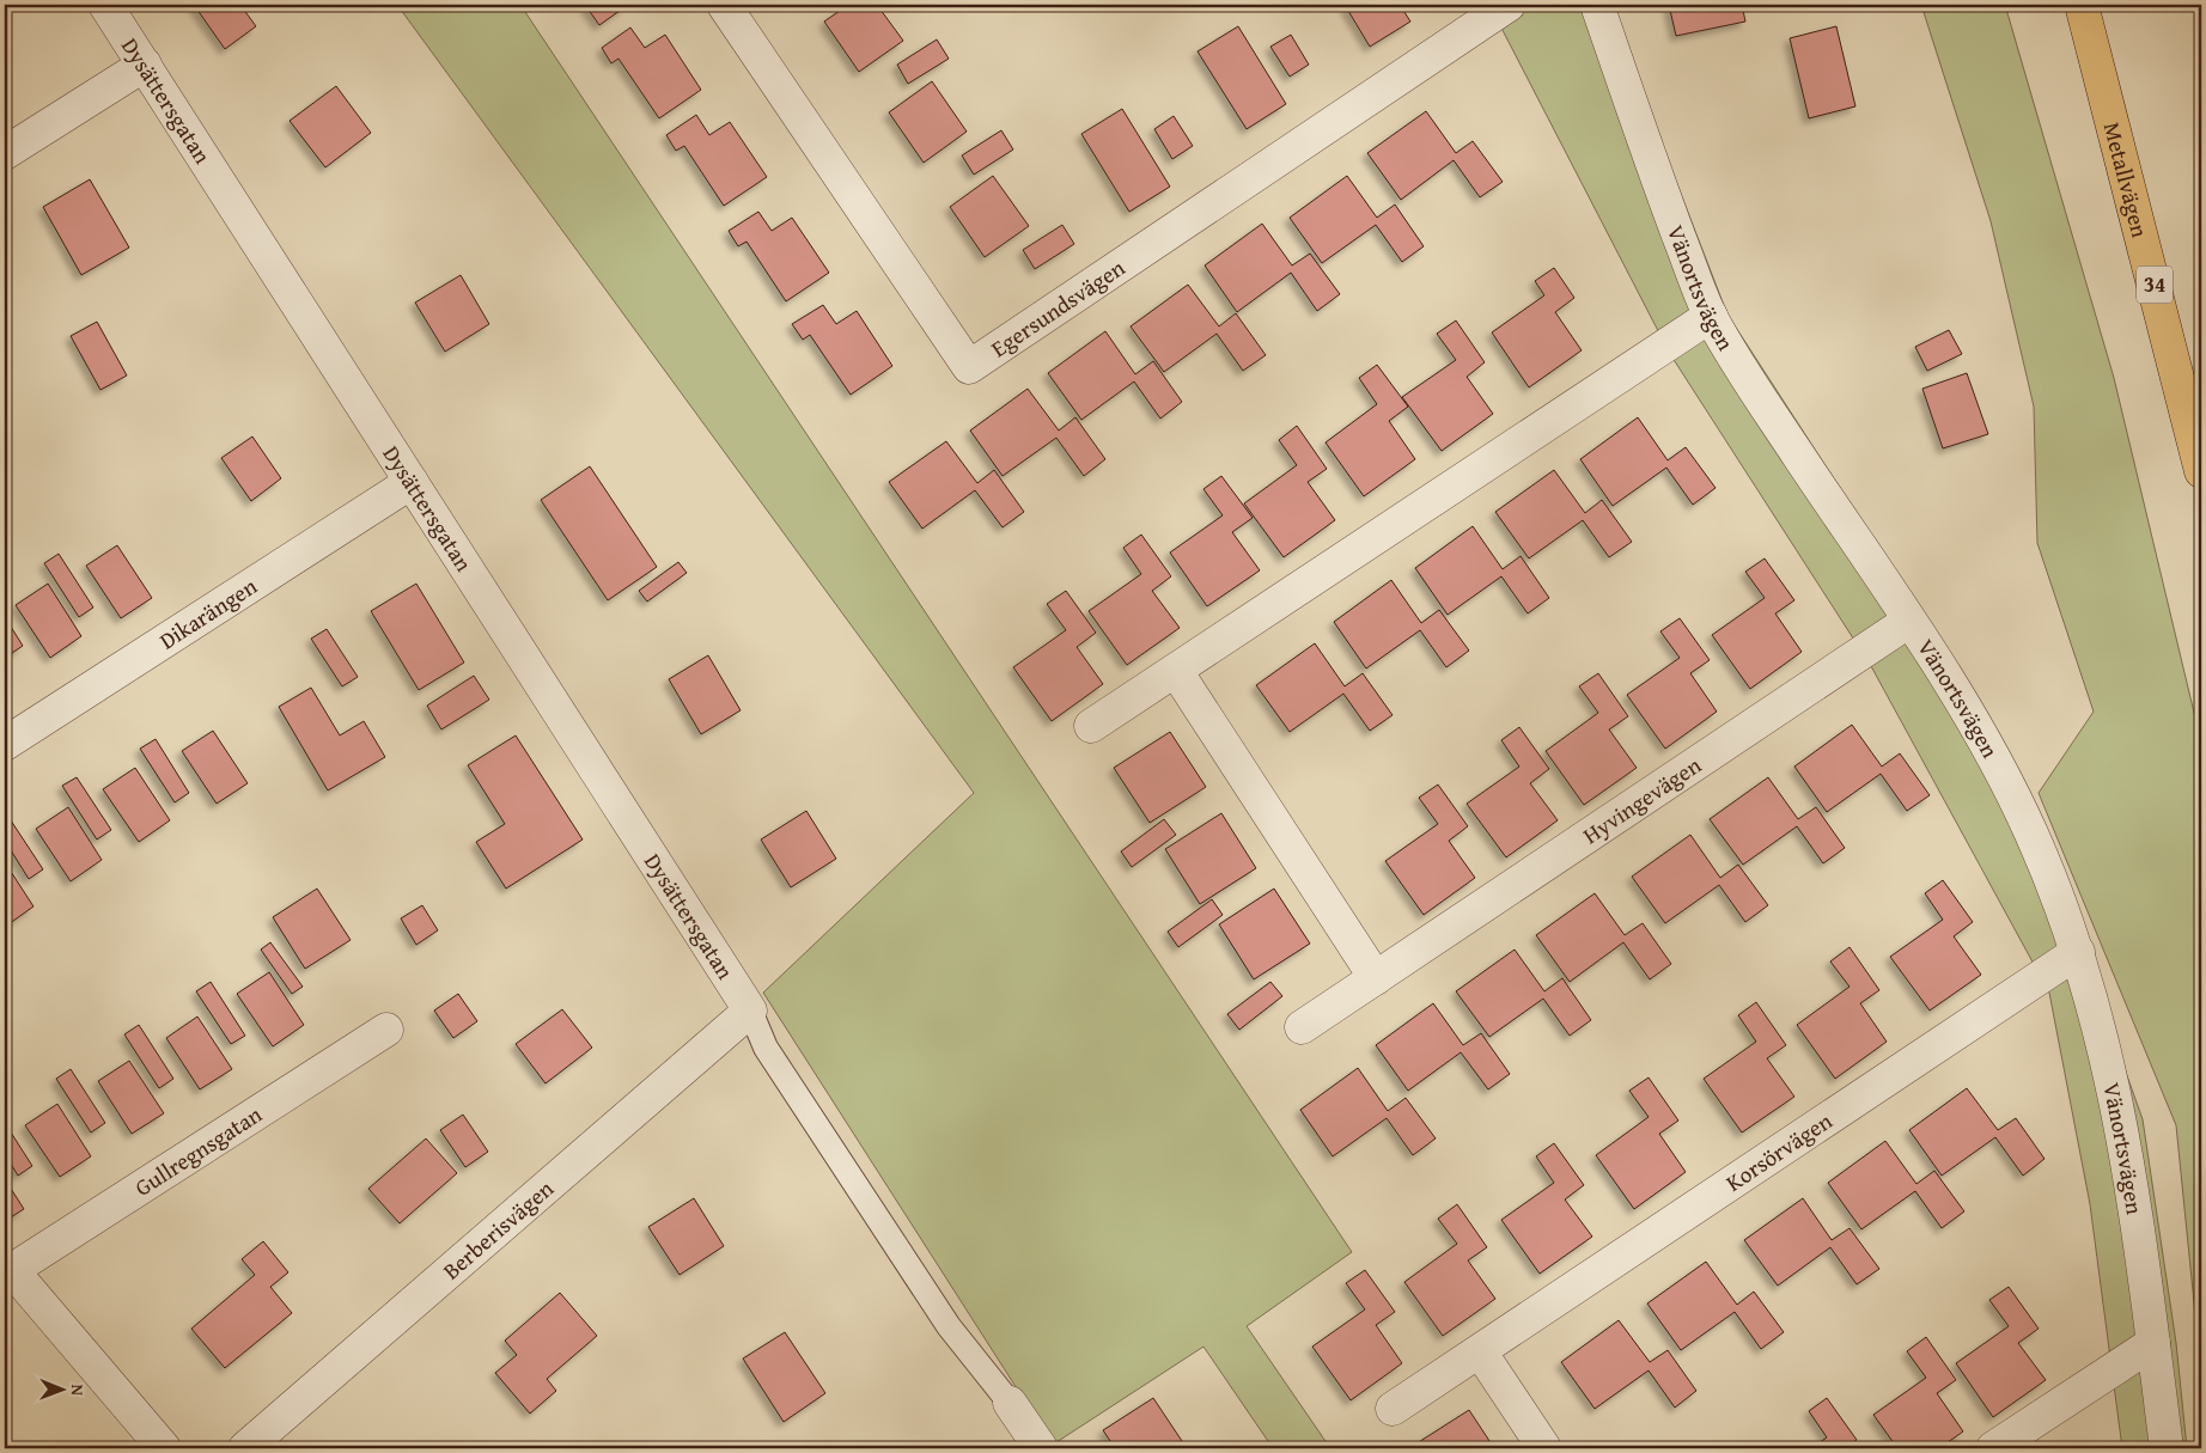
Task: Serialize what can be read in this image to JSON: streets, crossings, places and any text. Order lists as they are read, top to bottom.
{
  "streets": {
    "main road": ["Metallvägen", "34"],
    "street": [
      "Dysättersgatan",
      "Vänortsvägen",
      "Egersundsvägen",
      "Dikarängen",
      "Hyvingevägen",
      "Gullregnsgatan",
      "Korsörvägen",
      "Berberisvägen"
    ]
  },
  "crossings": [
    ["Dysättersgatan", "Dikarängen"],
    ["Dysättersgatan", "Berberisvägen"],
    ["Vänortsvägen", "Hyvingevägen"],
    ["Vänortsvägen", "Korsörvägen"]
  ],
  "north": "right"
}
